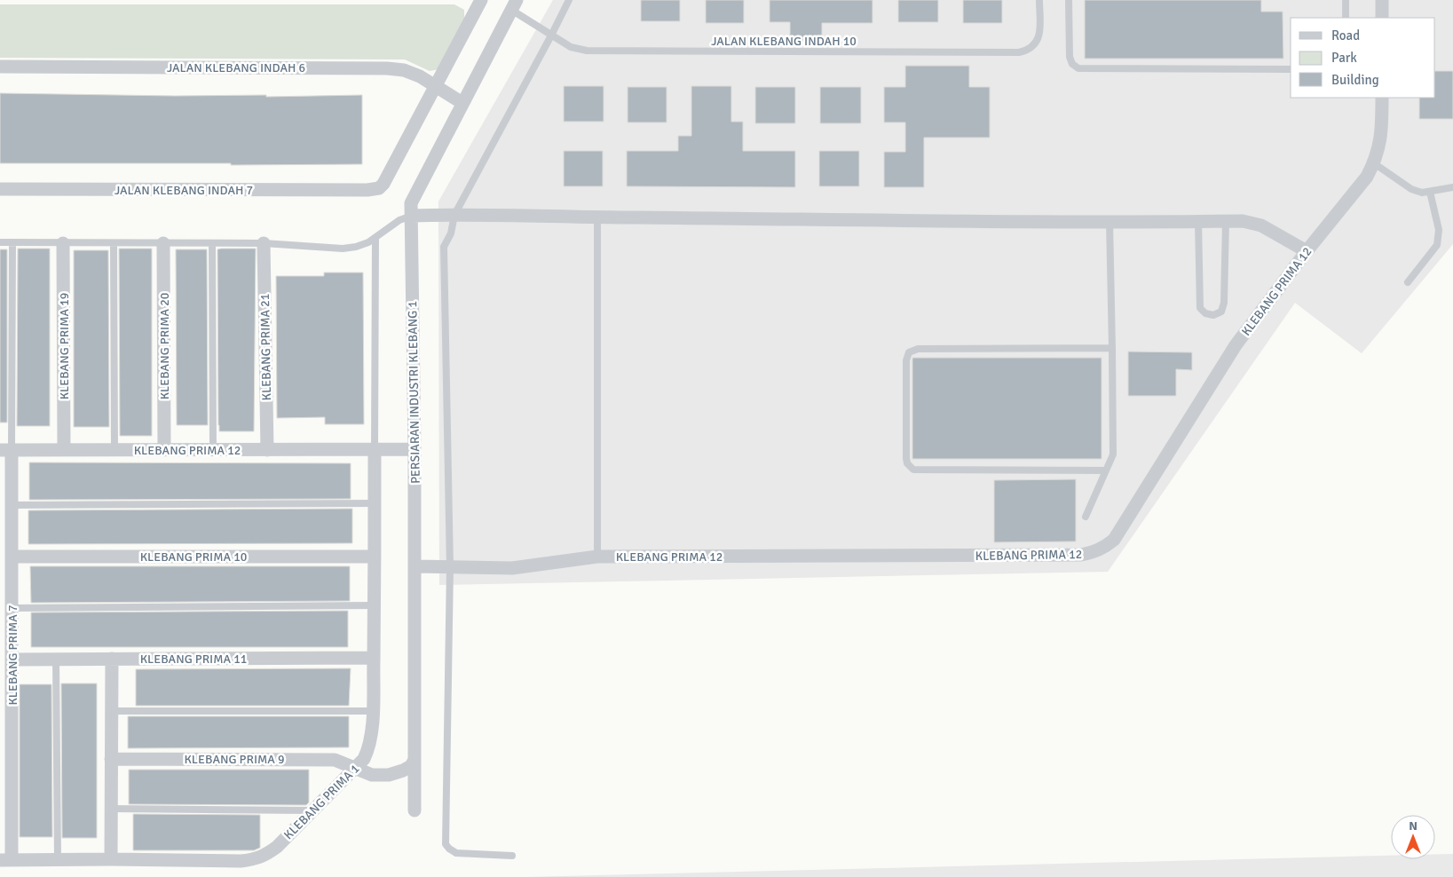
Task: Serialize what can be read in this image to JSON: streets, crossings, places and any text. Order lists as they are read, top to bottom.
{
  "streets": {
    "street": [
      "JALAN KLEBANG INDAH 6",
      "JALAN KLEBANG INDAH 7",
      "KLEBANG PRIMA 12",
      "KLEBANG PRIMA 19",
      "KLEBANG PRIMA 20",
      "KLEBANG PRIMA 21",
      "PERSIARAN INDUSTRI KLEBANG 1",
      "KLEBANG PRIMA 10",
      "KLEBANG PRIMA 7",
      "KLEBANG PRIMA 11",
      "KLEBANG PRIMA 9",
      "KLEBANG PRIMA 1"
    ],
    "lane": ["JALAN KLEBANG INDAH 10"]
  },
  "crossings": [
    ["JALAN KLEBANG INDAH 10", "PERSIARAN INDUSTRI KLEBANG 1"],
    ["JALAN KLEBANG INDAH 6", "JALAN KLEBANG INDAH 7"],
    ["JALAN KLEBANG INDAH 6", "PERSIARAN INDUSTRI KLEBANG 1"],
    ["KLEBANG PRIMA 12", "KLEBANG PRIMA 19"],
    ["KLEBANG PRIMA 12", "KLEBANG PRIMA 20"],
    ["KLEBANG PRIMA 12", "KLEBANG PRIMA 21"],
    ["KLEBANG PRIMA 12", "PERSIARAN INDUSTRI KLEBANG 1"],
    ["KLEBANG PRIMA 12", "KLEBANG PRIMA 7"],
    ["KLEBANG PRIMA 12", "KLEBANG PRIMA 1"],
    ["PERSIARAN INDUSTRI KLEBANG 1", "KLEBANG PRIMA 9"],
    ["KLEBANG PRIMA 10", "KLEBANG PRIMA 7"],
    ["KLEBANG PRIMA 10", "KLEBANG PRIMA 1"],
    ["KLEBANG PRIMA 7", "KLEBANG PRIMA 11"],
    ["KLEBANG PRIMA 7", "KLEBANG PRIMA 1"],
    ["KLEBANG PRIMA 11", "KLEBANG PRIMA 1"],
    ["KLEBANG PRIMA 9", "KLEBANG PRIMA 1"]
  ],
  "legend": ["Road", "Park", "Building"],
  "north": "top"
}
